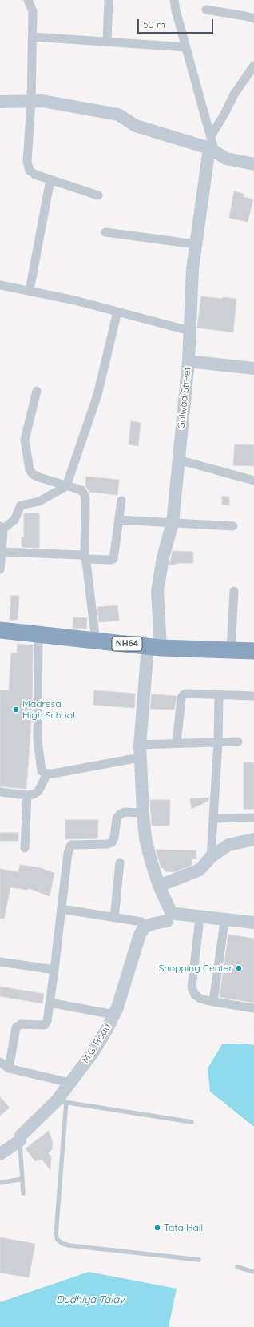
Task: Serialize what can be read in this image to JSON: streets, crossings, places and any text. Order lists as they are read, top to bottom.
{
  "streets": {
    "highway": ["NH64"],
    "street": ["Golwad Street", "M.G. Road"]
  },
  "crossings": [
    ["Golwad Street", "NH64"],
    ["Golwad Street", "M.G. Road"]
  ],
  "water": ["Dudhiya Talav"],
  "places": ["Madresa High School", "Shopping Center", "Tata Hall"],
  "scale_bar": "50 m"
}
